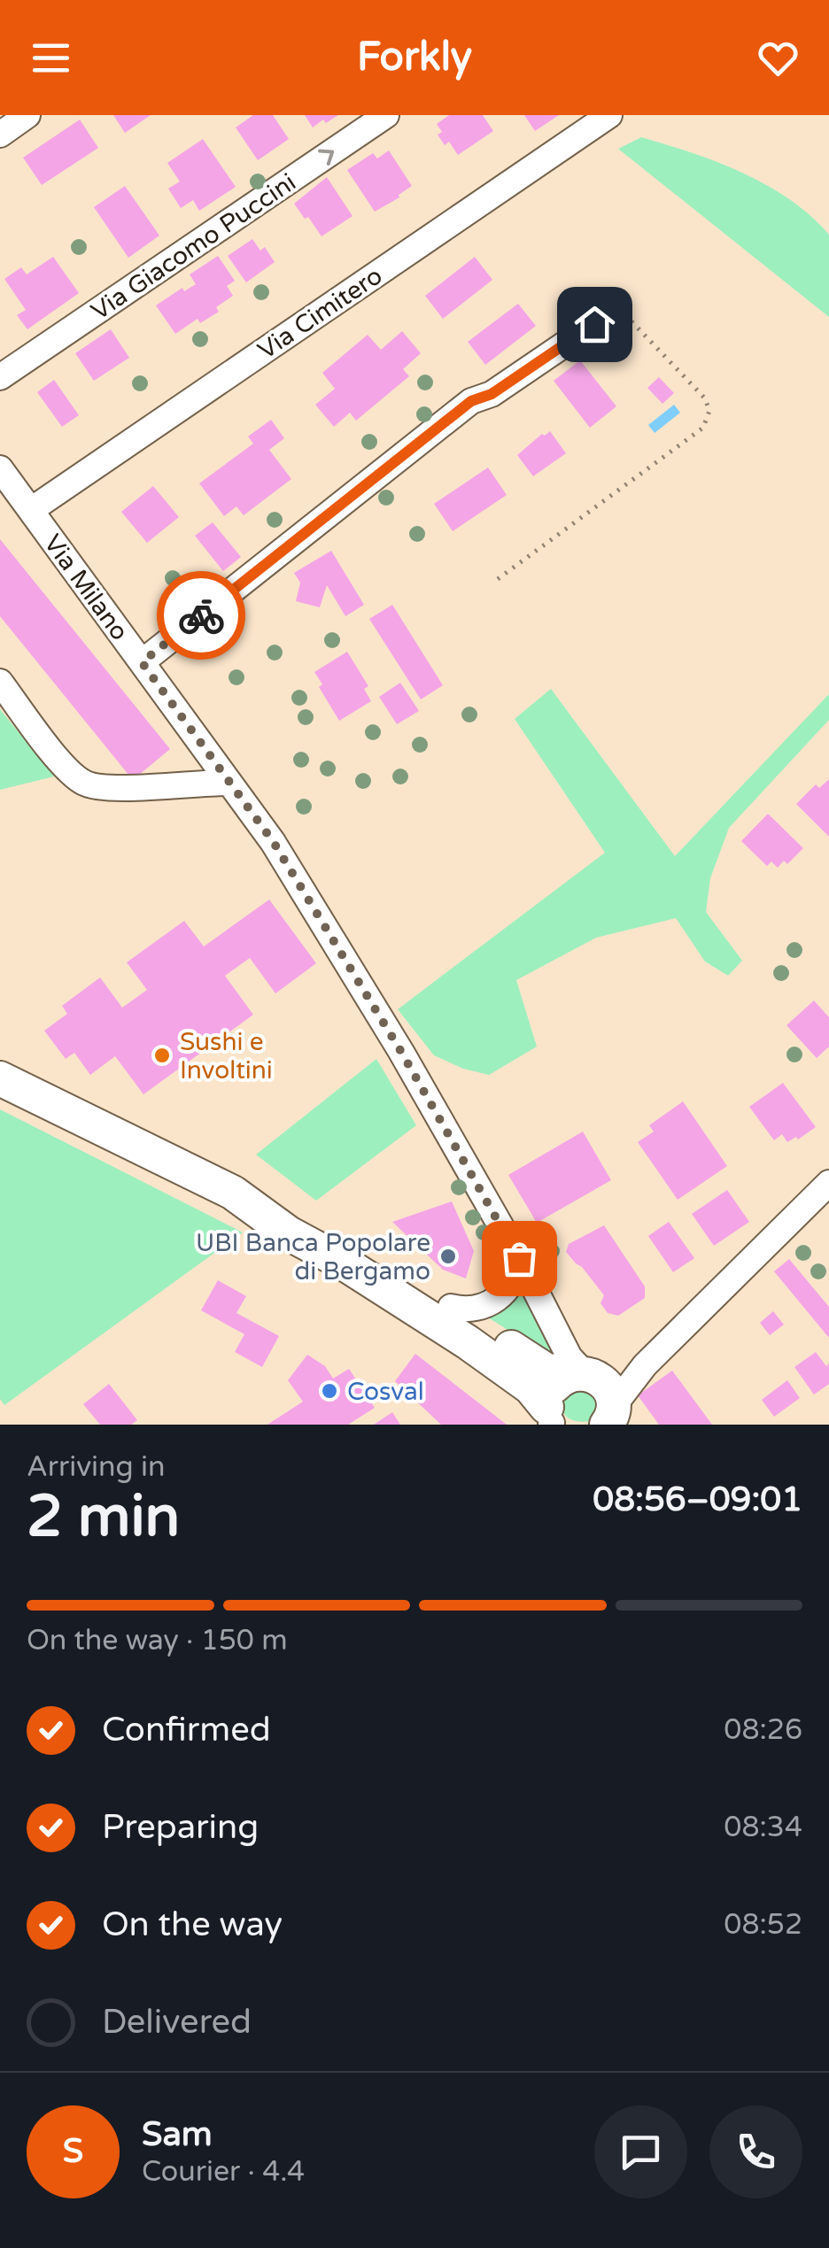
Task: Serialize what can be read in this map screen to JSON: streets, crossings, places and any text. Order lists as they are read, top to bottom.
{
  "streets": {
    "street": ["Via Giacomo Puccini", "Via Cimitero", "Via Milano"]
  },
  "crossings": [
    ["Via Cimitero", "Via Milano"]
  ],
  "one_way": ["Via Giacomo Puccini"],
  "places": ["Sushi e Involtini", "UBI Banca Popolare di Bergamo", "Cosval"],
  "page": {
    "header": "Forkly",
    "heading": ["2 min", "Arriving in", "08:56–09:01"],
    "panel": ["Sam", "Courier · 4.4"],
    "bar": "On the way · 150 m",
    "list": [
      ["Confirmed", "08:26"],
      ["Preparing", "08:34"],
      ["On the way", "08:52"],
      "Delivered"
    ],
    "round": "S"
  }
}
